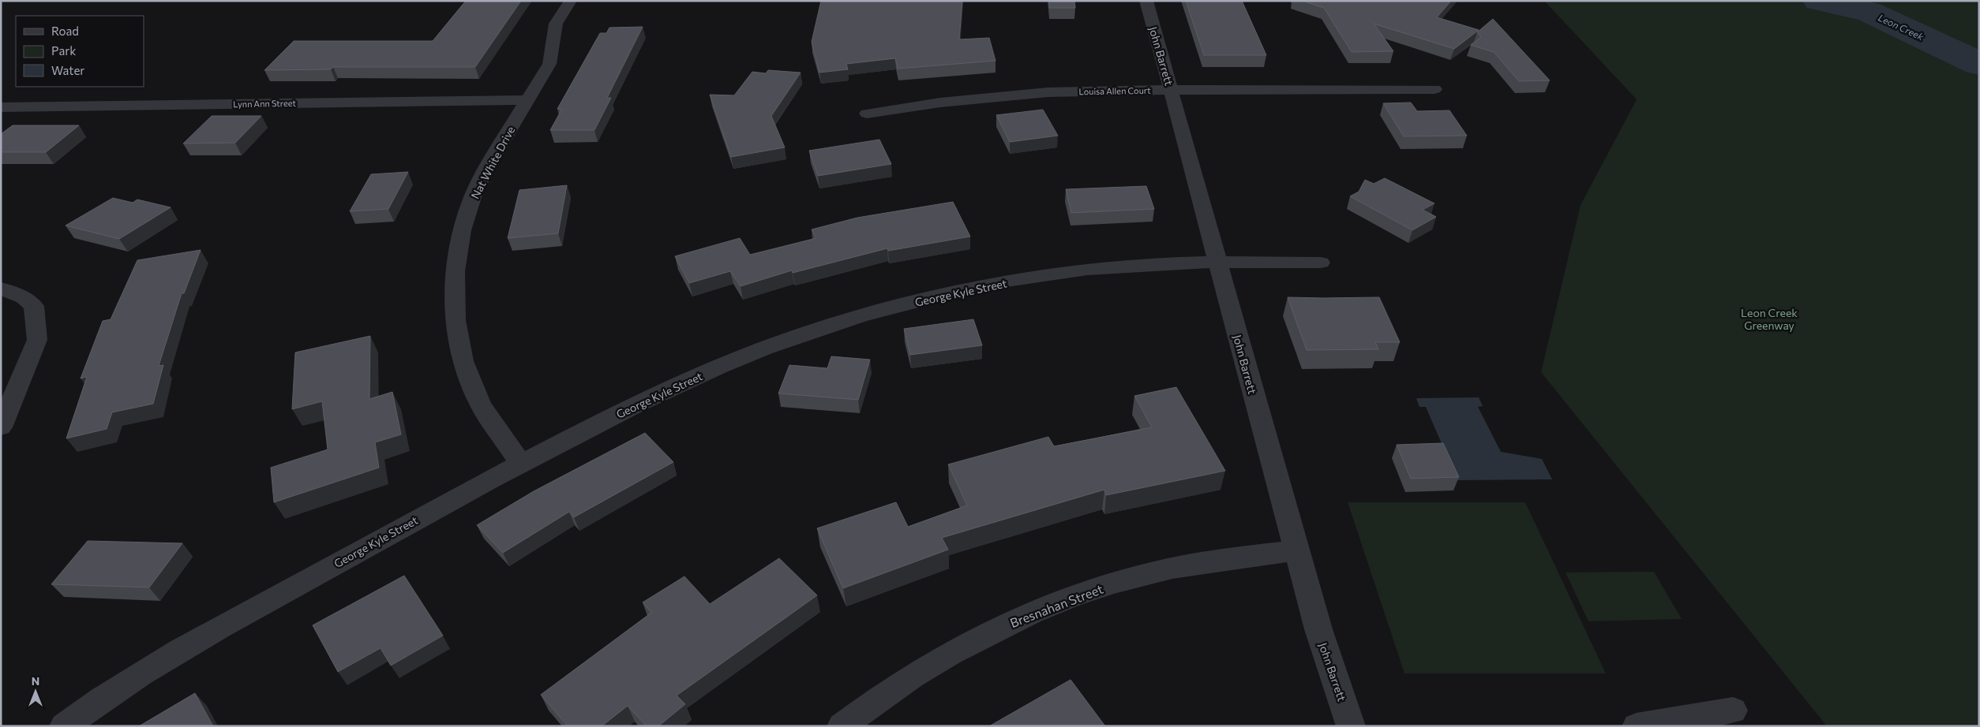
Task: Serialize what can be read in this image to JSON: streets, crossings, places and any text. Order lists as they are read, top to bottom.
{
  "streets": {
    "street": [
      "John Barrett",
      "Louisa Allen Court",
      "Lynn Ann Street",
      "Nat White Drive",
      "George Kyle Street",
      "Bresnahan Street"
    ]
  },
  "crossings": [
    ["John Barrett", "Louisa Allen Court"],
    ["John Barrett", "George Kyle Street"],
    ["John Barrett", "Bresnahan Street"],
    ["Lynn Ann Street", "Nat White Drive"],
    ["Nat White Drive", "George Kyle Street"]
  ],
  "water": ["Leon Creek"],
  "parks": ["Leon Creek Greenway"],
  "legend": ["Road", "Park", "Water"],
  "north": "top"
}
